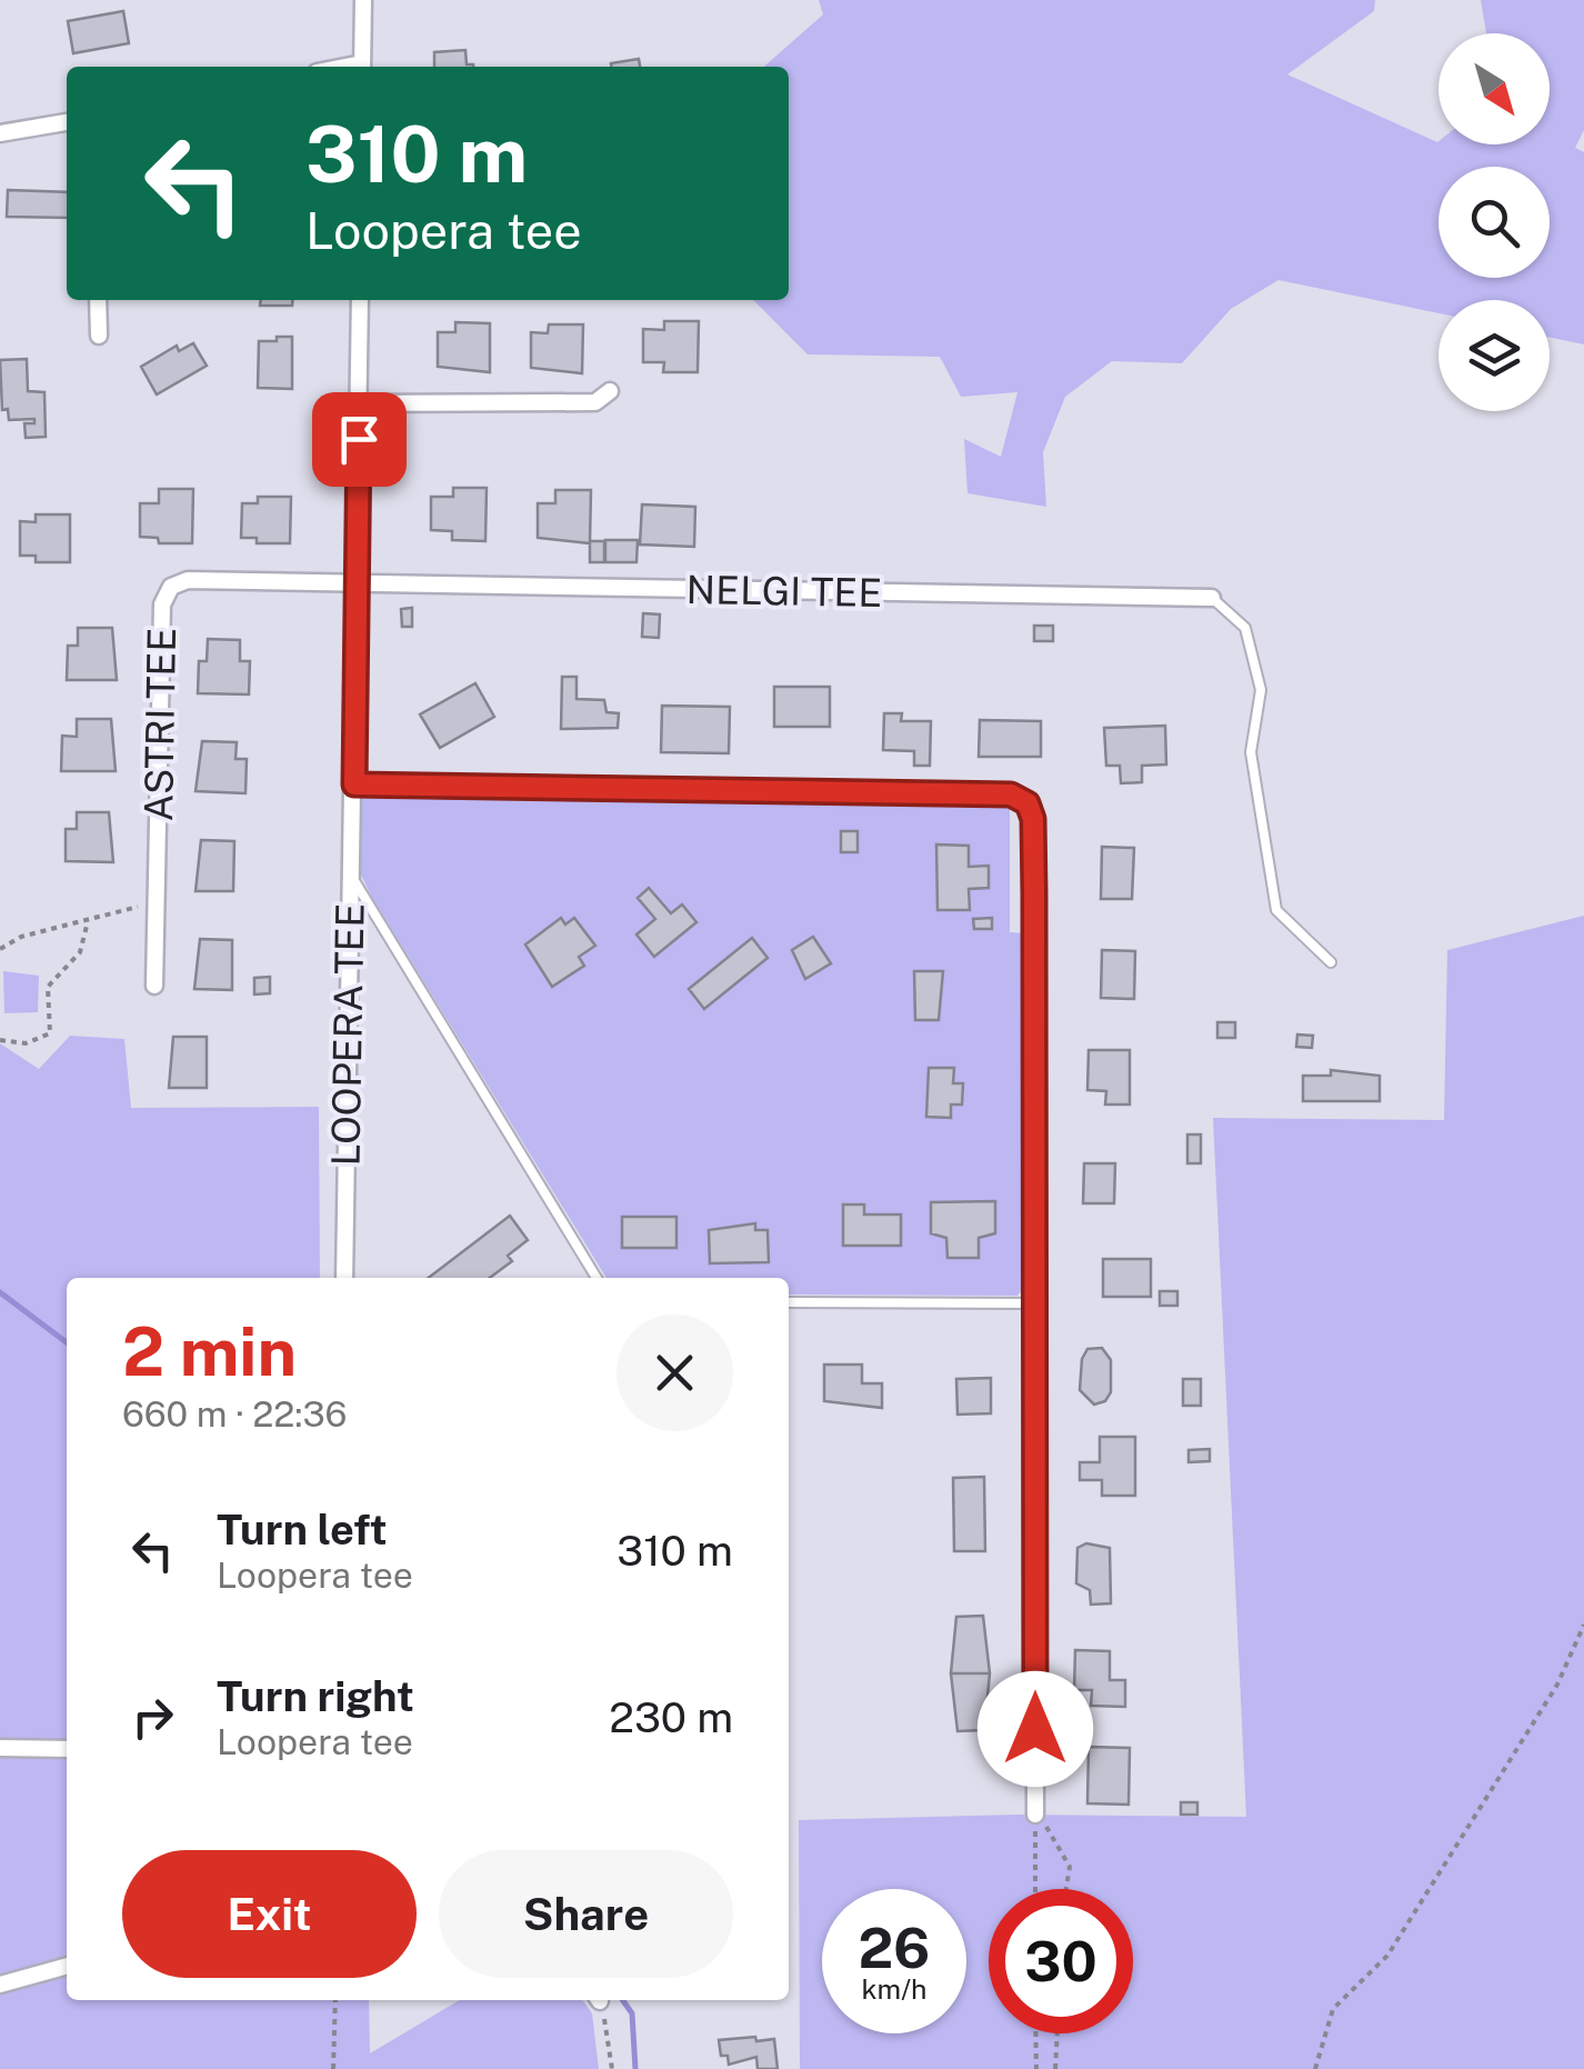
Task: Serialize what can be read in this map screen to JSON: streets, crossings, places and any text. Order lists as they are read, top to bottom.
{
  "streets": {
    "street": ["NELGI TEE", "ASTRI TEE", "LOOPERA TEE"]
  },
  "crossings": [
    ["NELGI TEE", "ASTRI TEE"],
    ["NELGI TEE", "LOOPERA TEE"],
    ["ASTRI TEE", "LOOPERA TEE"]
  ],
  "north": "bottom right",
  "page": {
    "turn": ["310 m", "Loopera tee"],
    "heading": ["2 min", "660 m · 22:36"],
    "list": [
      {
        "name": "Turn left",
        "note": "Loopera tee",
        "value": "310 m"
      },
      {
        "name": "Turn right",
        "note": "Loopera tee",
        "value": "230 m"
      }
    ],
    "buttons": ["Exit", "Share"],
    "speed": "26 km/h",
    "limit": "30"
  }
}
